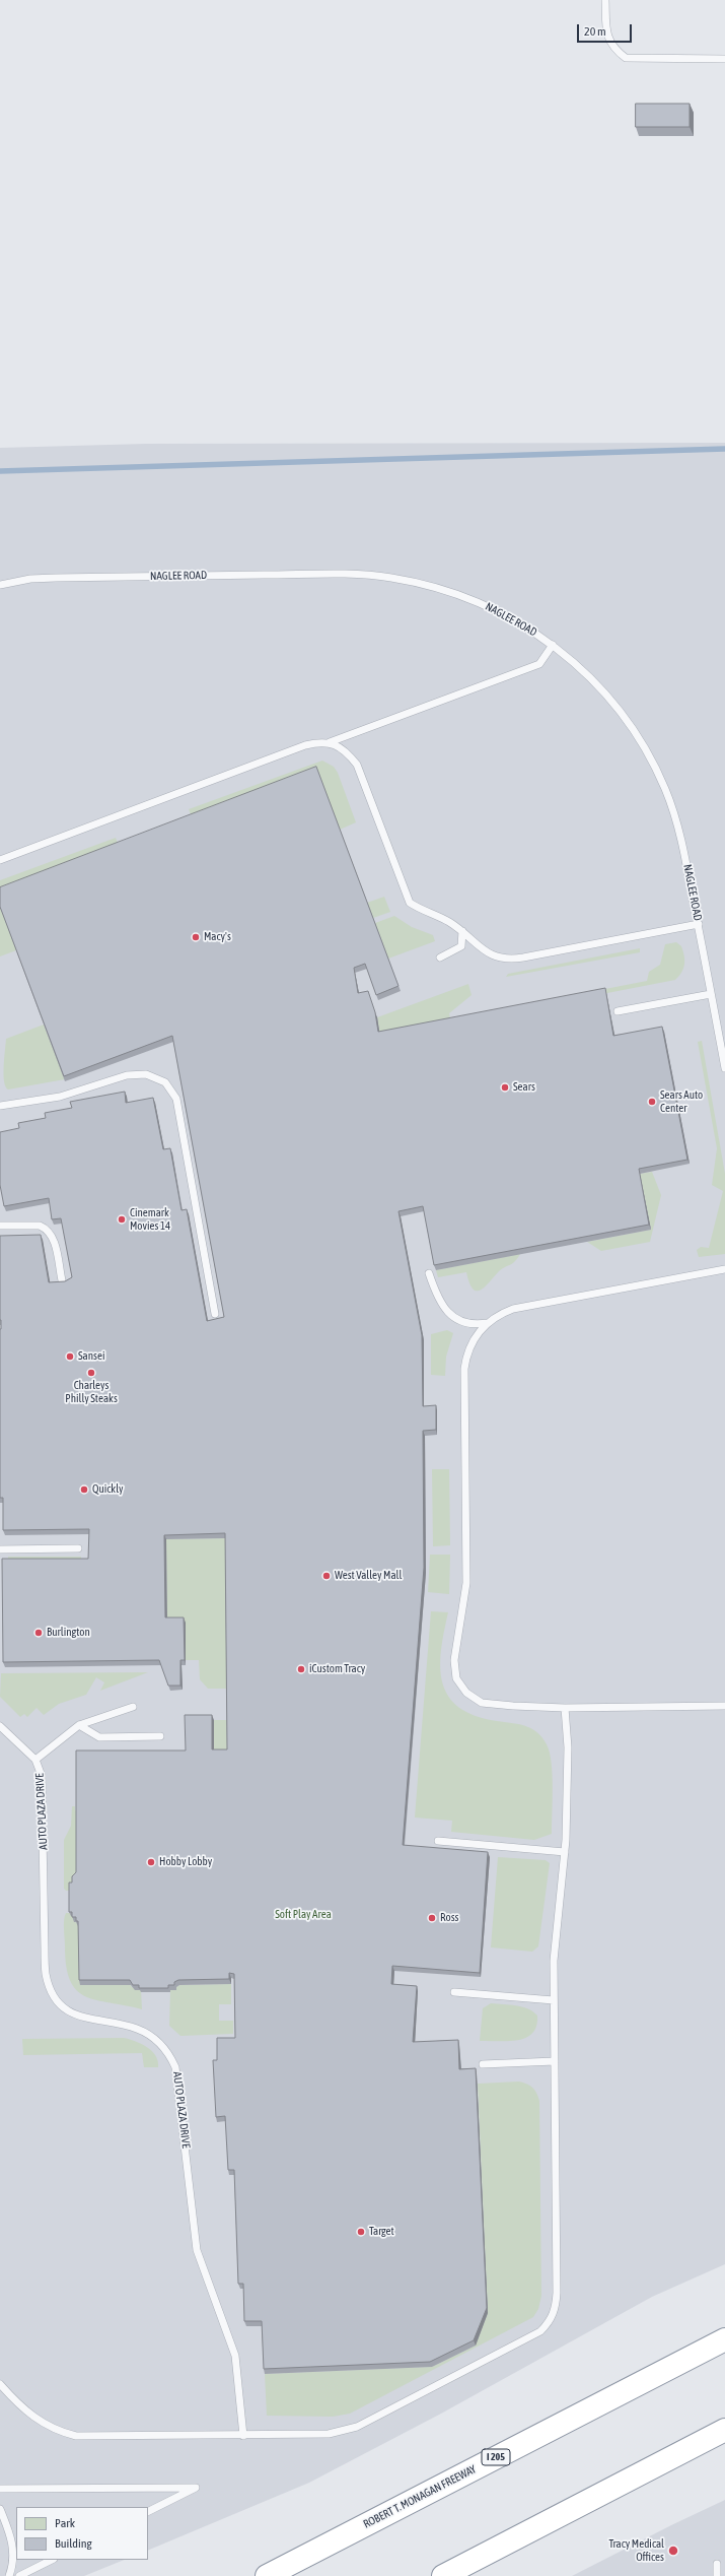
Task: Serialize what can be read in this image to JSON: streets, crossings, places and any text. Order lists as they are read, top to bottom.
{
  "streets": {
    "highway": ["I 205", "ROBERT T. MONAGAN FREEWAY"],
    "lane": ["NAGLEE ROAD", "AUTO PLAZA DRIVE"]
  },
  "parks": ["Soft Play Area"],
  "places": [
    "Macy's",
    "Sears",
    "Sears Auto Center",
    "Cinemark Movies 14",
    "Sansei",
    "Charleys Philly Steaks",
    "Quickly",
    "West Valley Mall",
    "Burlington",
    "iCustom Tracy",
    "Hobby Lobby",
    "Ross",
    "Target",
    "Tracy Medical Offices"
  ],
  "legend": ["Park", "Building"],
  "scale_bar": "20 m"
}
